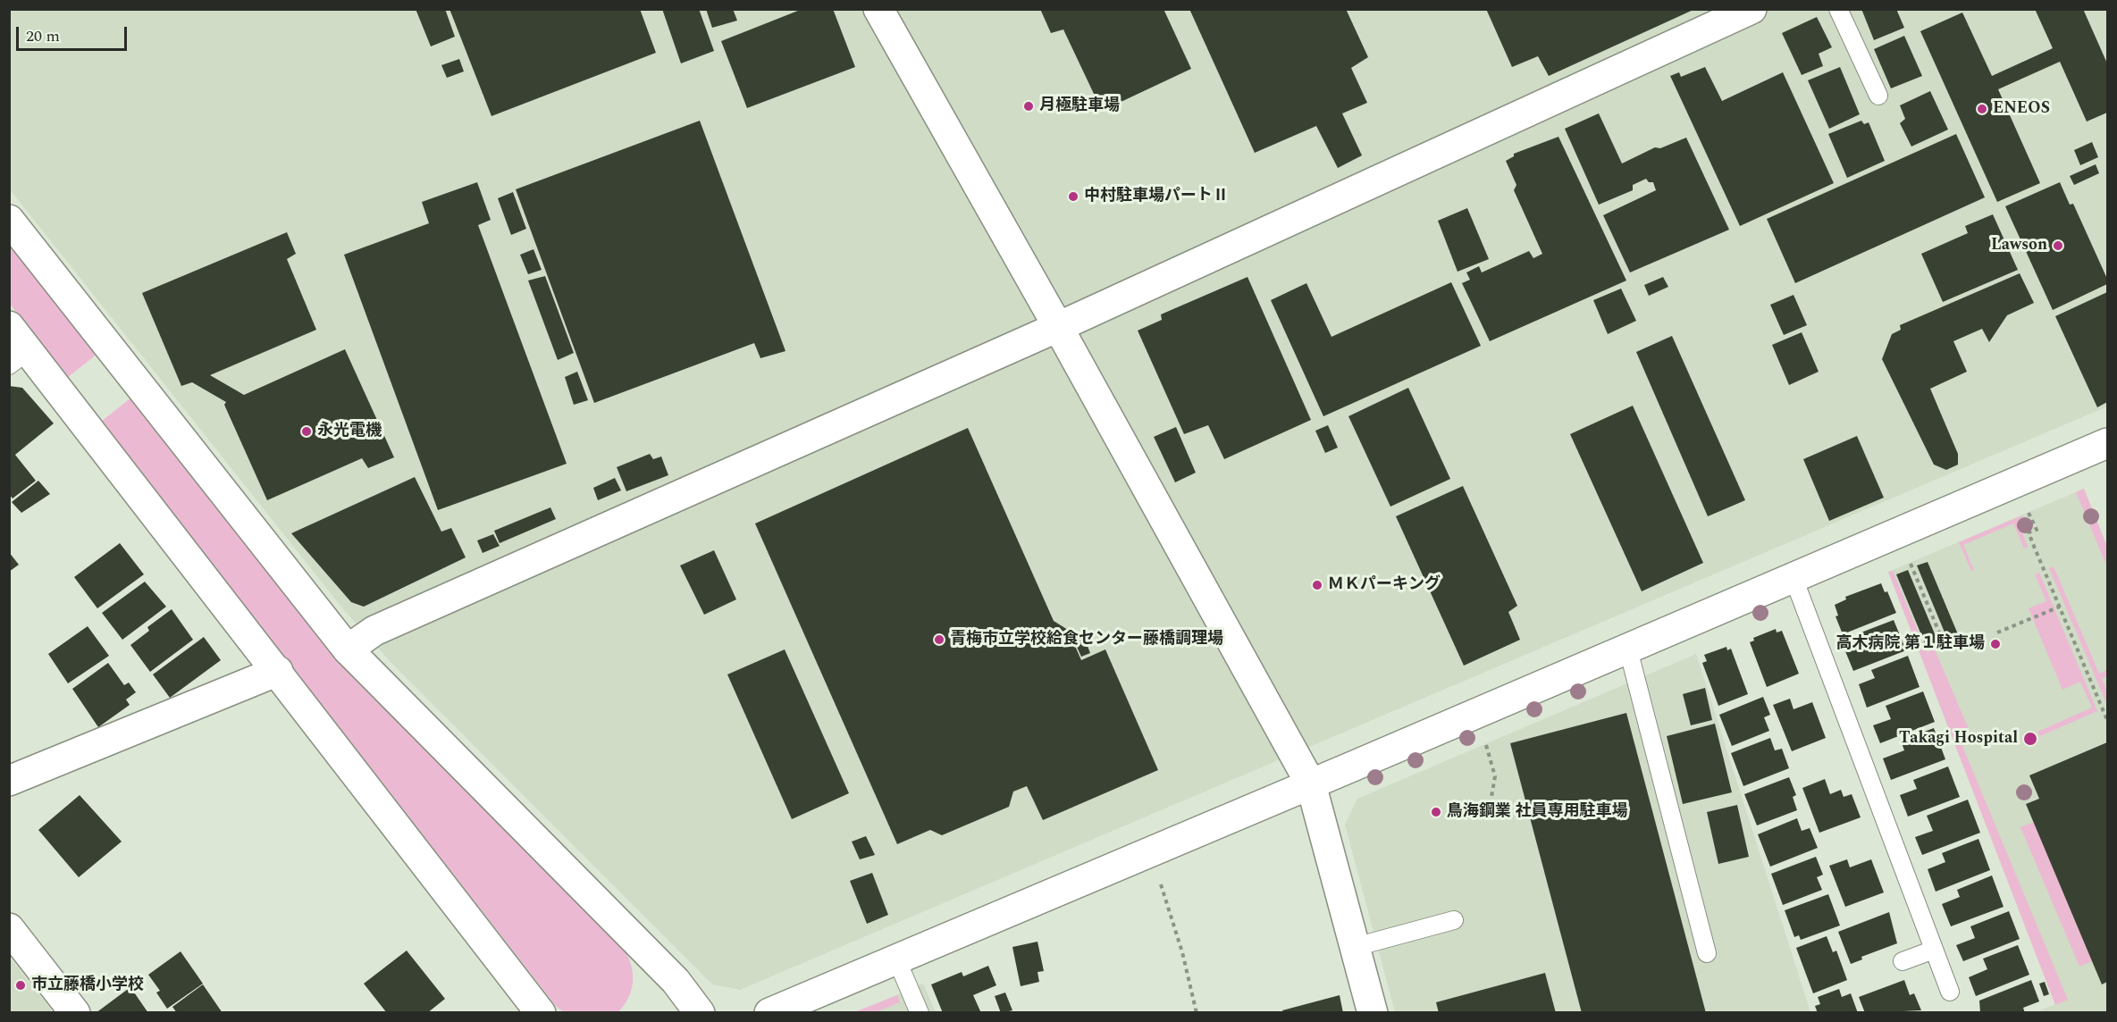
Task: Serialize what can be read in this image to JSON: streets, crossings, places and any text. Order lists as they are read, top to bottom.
{
  "places": [
    "月極駐車場",
    "ENEOS",
    "中村駐車場パートⅡ",
    "Lawson",
    "永光電機",
    "ＭＫパーキング",
    "青梅市立学校給食センター藤橋調理場",
    "高木病院 第１駐車場",
    "Takagi Hospital",
    "鳥海鋼業 社員専用駐車場",
    "市立藤橋小学校"
  ],
  "scale_bar": "20 m"
}
